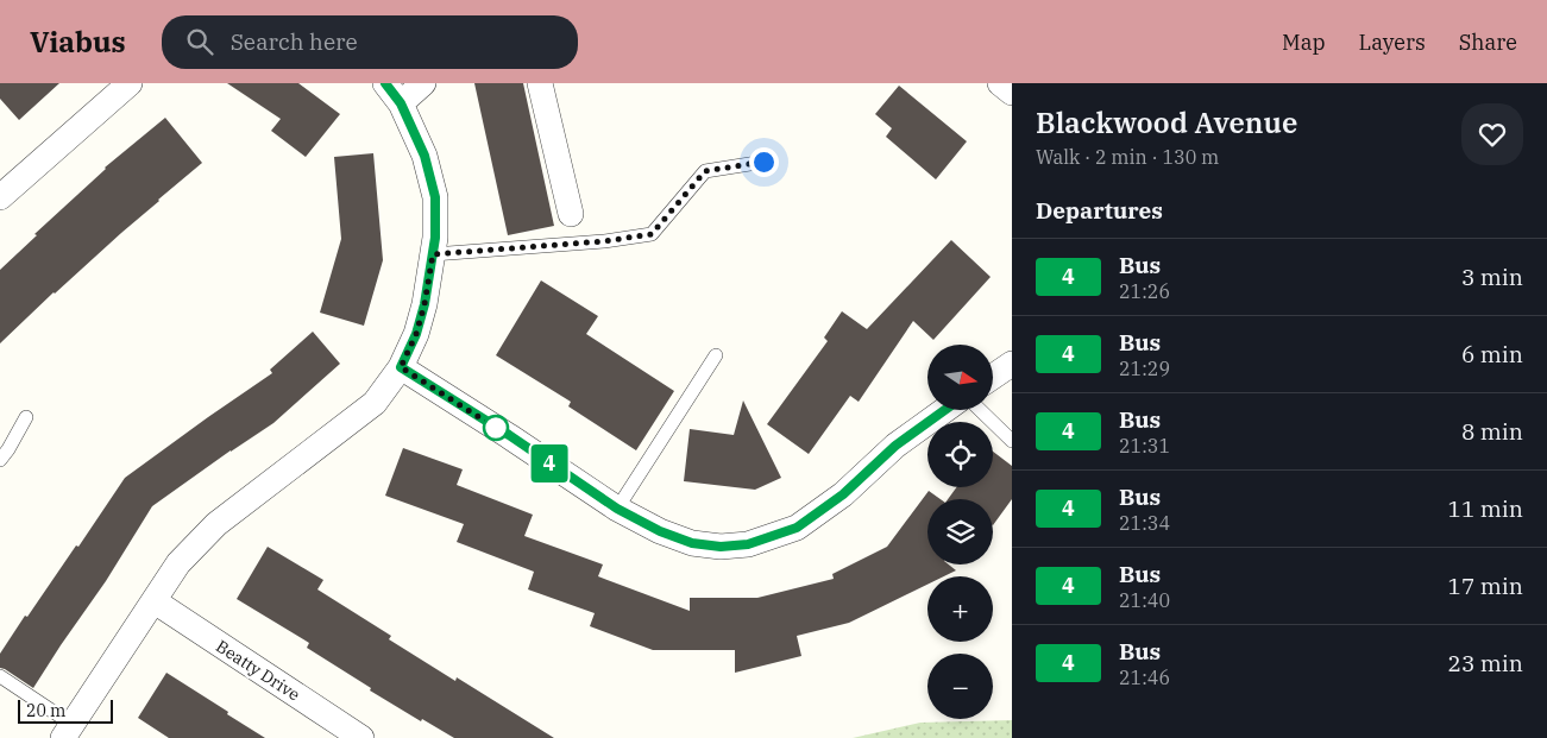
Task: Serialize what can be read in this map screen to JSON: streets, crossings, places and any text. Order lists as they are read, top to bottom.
{
  "streets": {
    "street": ["Beatty Drive"]
  },
  "lines": ["bus line 4"],
  "scale_bar": "20 m",
  "north": "right",
  "page": {
    "header": "Viabus",
    "search": "Search here",
    "nav": ["Map", "Layers", "Share"],
    "on_map": "4",
    "heading": [
      ["Blackwood Avenue", "Walk · 2 min · 130 m"],
      "Departures"
    ],
    "list": [
      {
        "mark": "4",
        "name": "Bus",
        "note": "21:26",
        "value": "3 min"
      },
      {
        "mark": "4",
        "name": "Bus",
        "note": "21:29",
        "value": "6 min"
      },
      {
        "mark": "4",
        "name": "Bus",
        "note": "21:31",
        "value": "8 min"
      },
      {
        "mark": "4",
        "name": "Bus",
        "note": "21:34",
        "value": "11 min"
      },
      {
        "mark": "4",
        "name": "Bus",
        "note": "21:40",
        "value": "17 min"
      },
      {
        "mark": "4",
        "name": "Bus",
        "note": "21:46",
        "value": "23 min"
      }
    ],
    "map_buttons": ["+", "−"],
    "scale": "20 m"
  }
}
